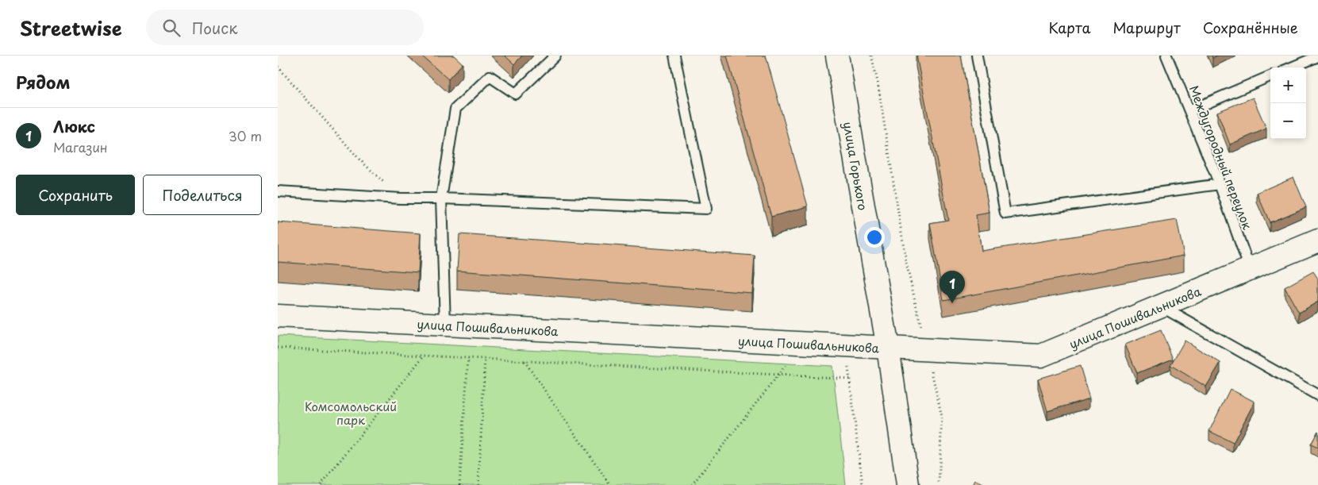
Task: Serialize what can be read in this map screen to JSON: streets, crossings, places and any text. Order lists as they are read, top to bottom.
{
  "streets": {
    "main road": ["улица Горького", "улица Пошивальникова"],
    "lane": ["Междугородный переулок"]
  },
  "crossings": [
    ["Междугородный переулок", "улица Пошивальникова"],
    ["улица Горького", "улица Пошивальникова"]
  ],
  "parks": ["Комсомольский парк"],
  "page": {
    "header": "Streetwise",
    "search": "Поиск",
    "nav": ["Карта", "Маршрут", "Сохранённые"],
    "heading": "Рядом",
    "map_buttons": ["+", "−"],
    "list": [
      {
        "mark": "1",
        "name": "Люкс",
        "note": "Магазин",
        "value": "30 m"
      }
    ],
    "buttons": ["Сохранить", "Поделиться"],
    "pins": "1"
  }
}
